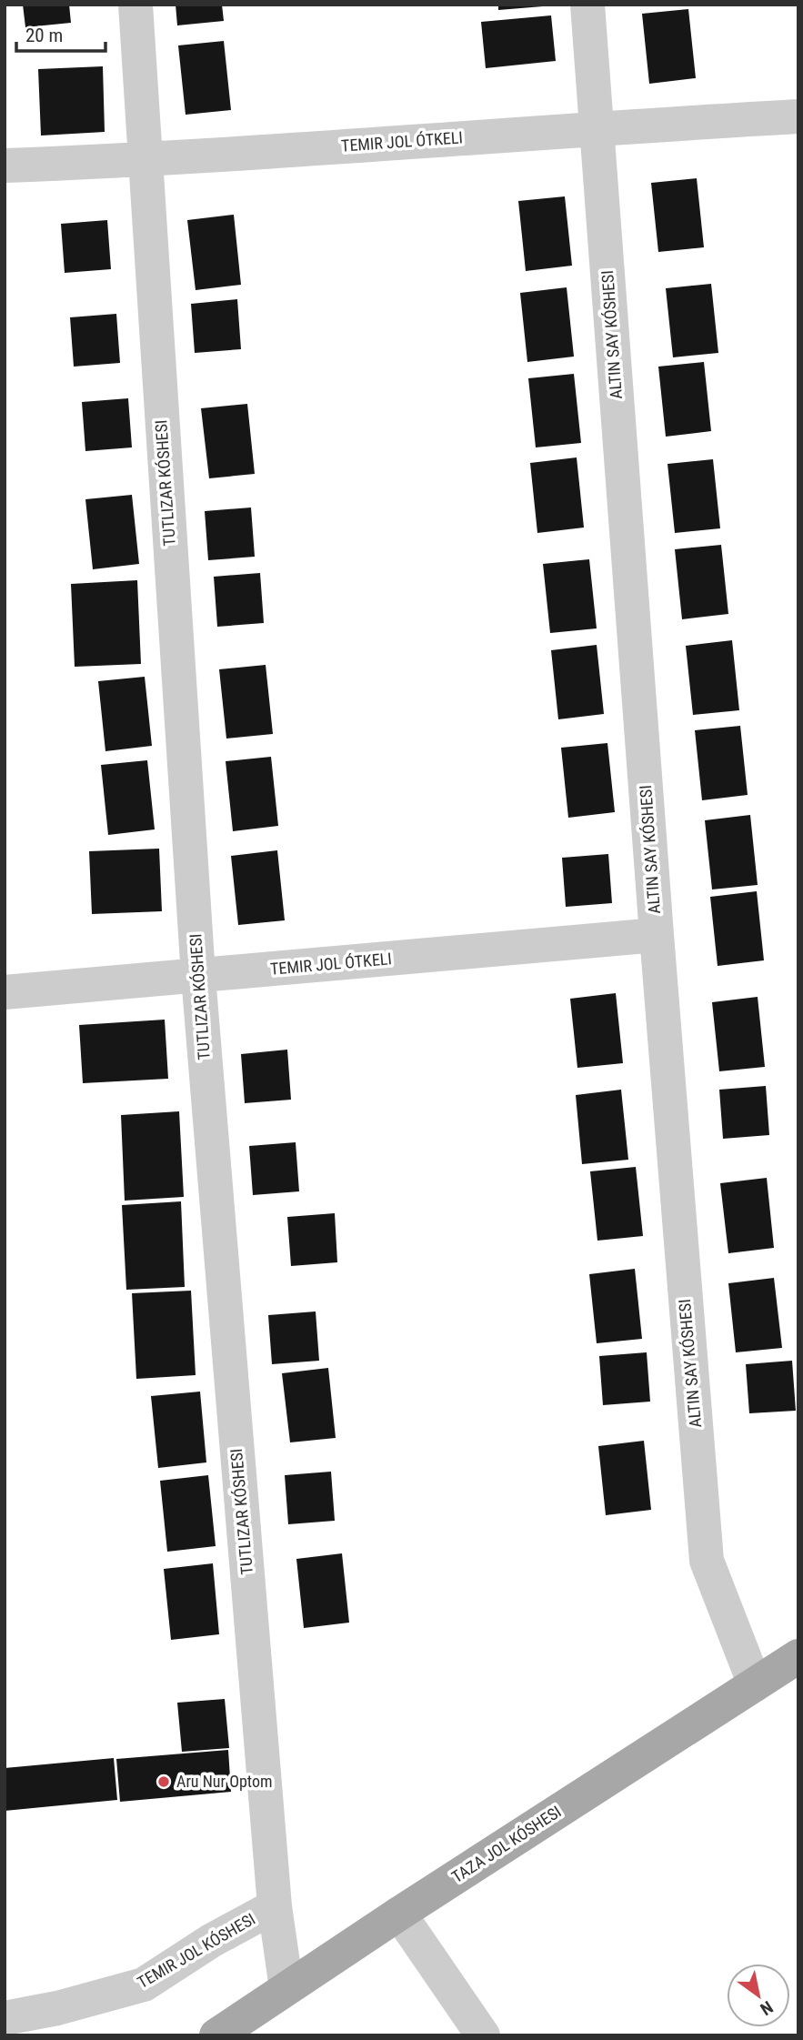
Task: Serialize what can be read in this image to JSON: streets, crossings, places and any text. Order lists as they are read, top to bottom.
{
  "streets": {
    "main road": ["TAZA JOL KÓSHESI"],
    "street": ["TEMIR JOL ÓTKELI", "TEMIR JOL KÓSHESI"]
  },
  "places": ["Aru Nur Optom"],
  "scale_bar": "20 m",
  "north": "bottom right"
}
